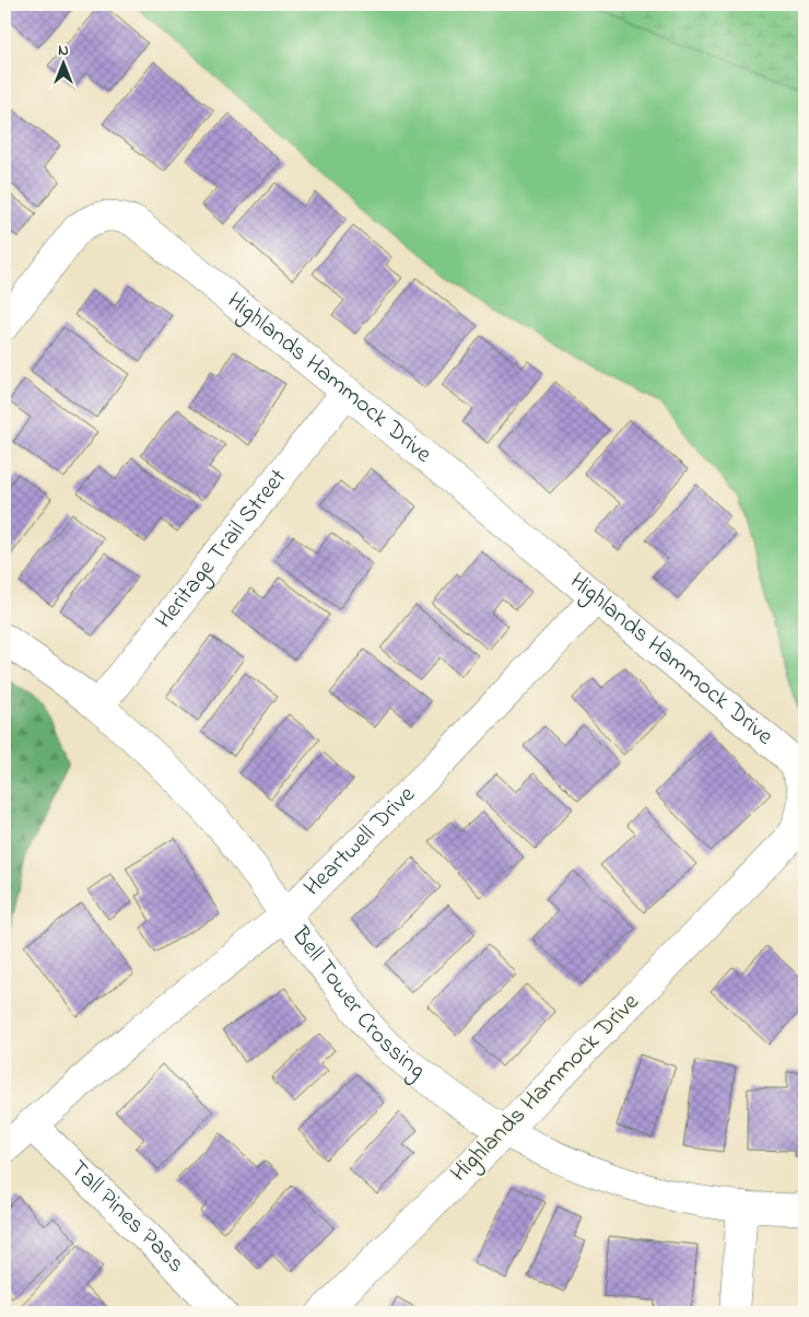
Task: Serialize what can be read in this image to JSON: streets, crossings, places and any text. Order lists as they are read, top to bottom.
{
  "streets": {
    "street": [
      "Highlands Hammock Drive",
      "Heritage Trail Street",
      "Heartwell Drive",
      "Bell Tower Crossing",
      "Tall Pines Pass"
    ]
  },
  "crossings": [
    ["Highlands Hammock Drive", "Heritage Trail Street"],
    ["Highlands Hammock Drive", "Heartwell Drive"],
    ["Highlands Hammock Drive", "Bell Tower Crossing"],
    ["Heritage Trail Street", "Bell Tower Crossing"],
    ["Heartwell Drive", "Bell Tower Crossing"],
    ["Heartwell Drive", "Tall Pines Pass"]
  ],
  "north": "top"
}
